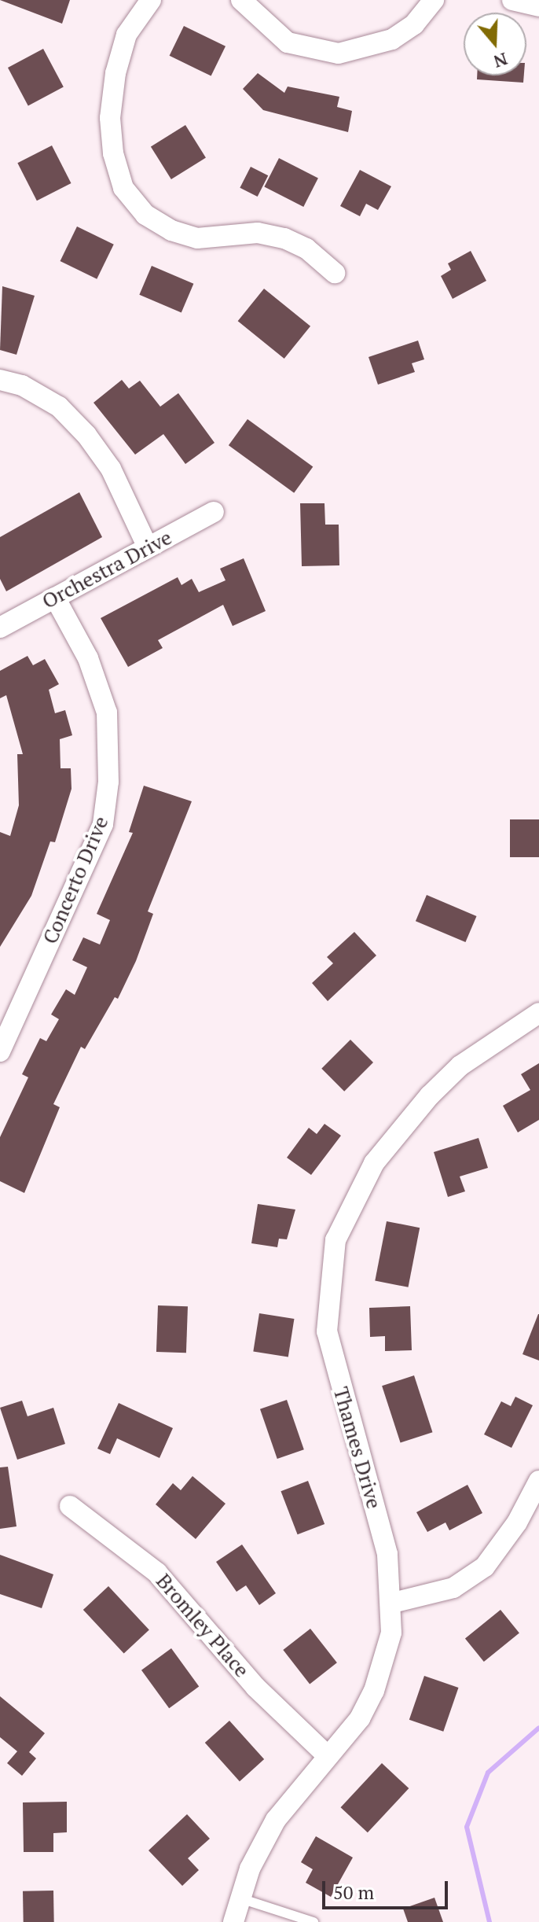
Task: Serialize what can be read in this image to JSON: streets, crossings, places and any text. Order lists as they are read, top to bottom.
{
  "streets": {
    "street": [
      "Orchestra Drive",
      "Concerto Drive",
      "Thames Drive",
      "Bromley Place"
    ]
  },
  "crossings": [
    ["Orchestra Drive", "Concerto Drive"],
    ["Thames Drive", "Bromley Place"]
  ],
  "scale_bar": "50 m",
  "north": "bottom"
}
